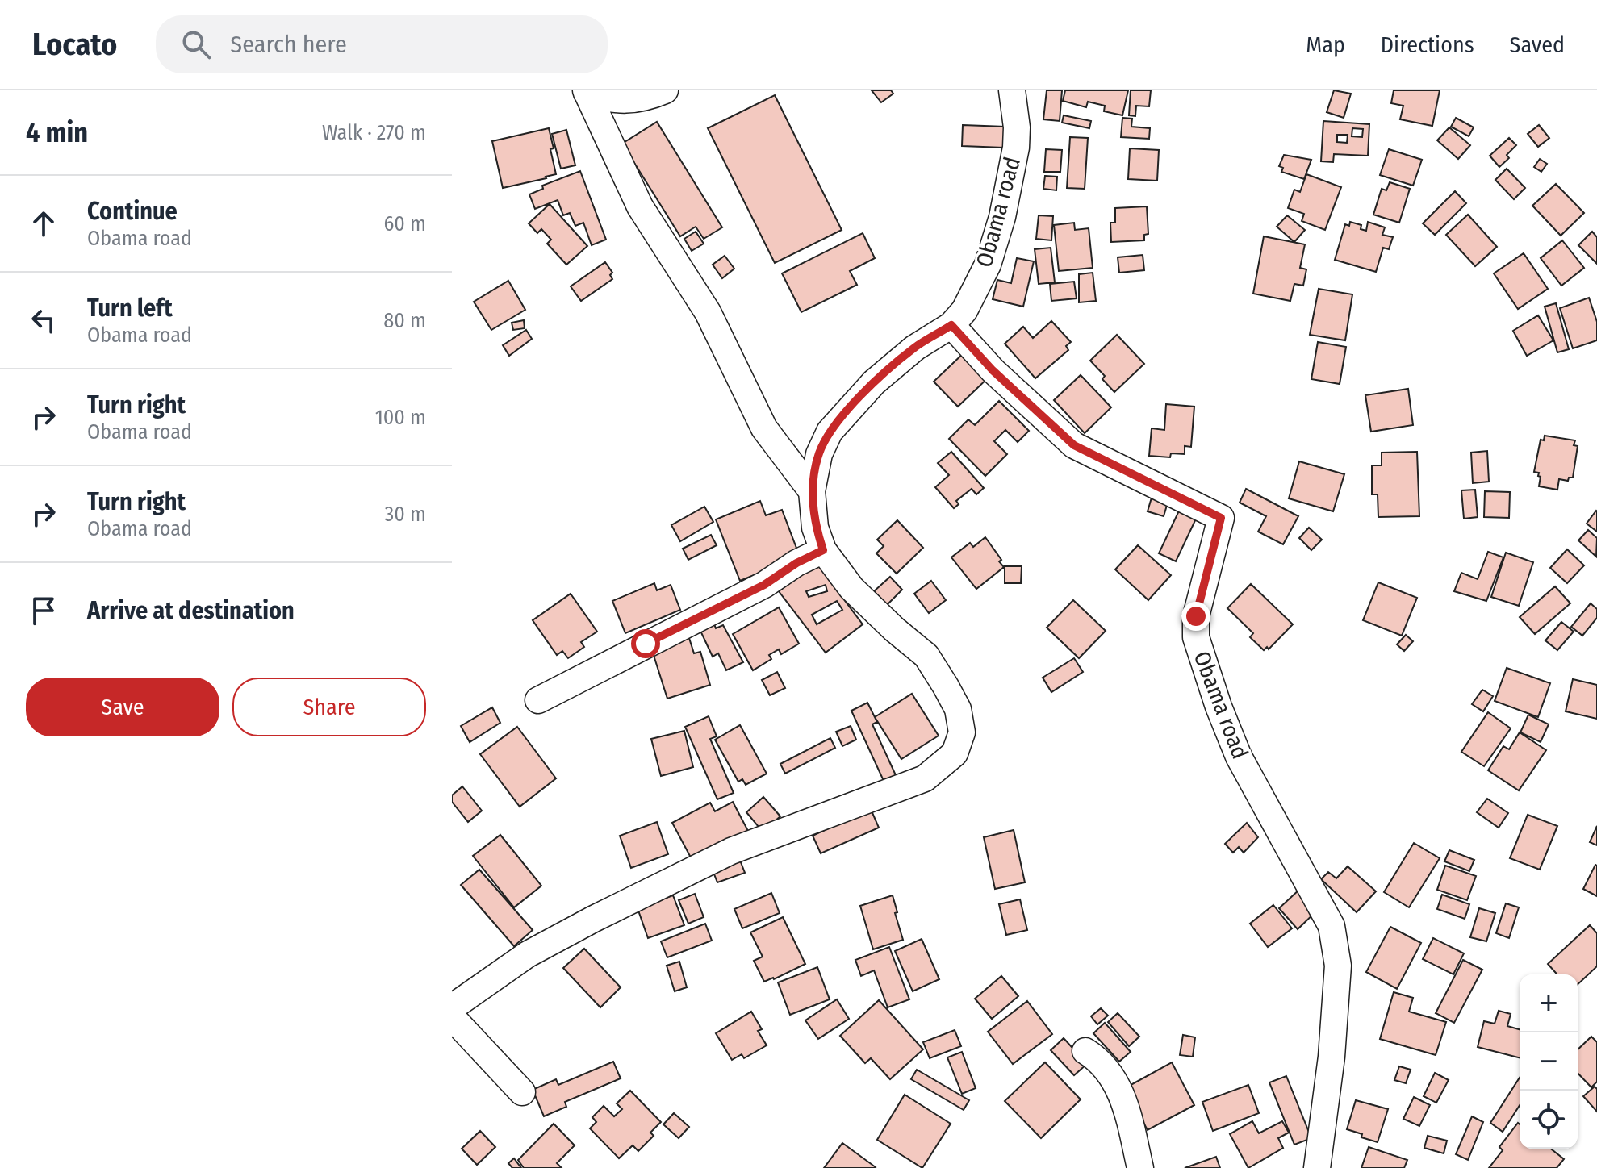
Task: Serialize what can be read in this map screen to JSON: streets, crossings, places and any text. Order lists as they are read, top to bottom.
{
  "streets": {
    "street": ["Obama road"]
  },
  "page": {
    "header": "Locato",
    "search": "Search here",
    "nav": ["Map", "Directions", "Saved"],
    "heading": ["4 min", "Walk · 270 m"],
    "list": [
      ["Continue", "Obama road", "60 m"],
      ["Turn left", "Obama road", "80 m"],
      ["Turn right", "Obama road", "100 m"],
      ["Turn right", "Obama road", "30 m"],
      "Arrive at destination"
    ],
    "buttons": ["Save", "Share"],
    "map_buttons": ["+", "−"]
  }
}
